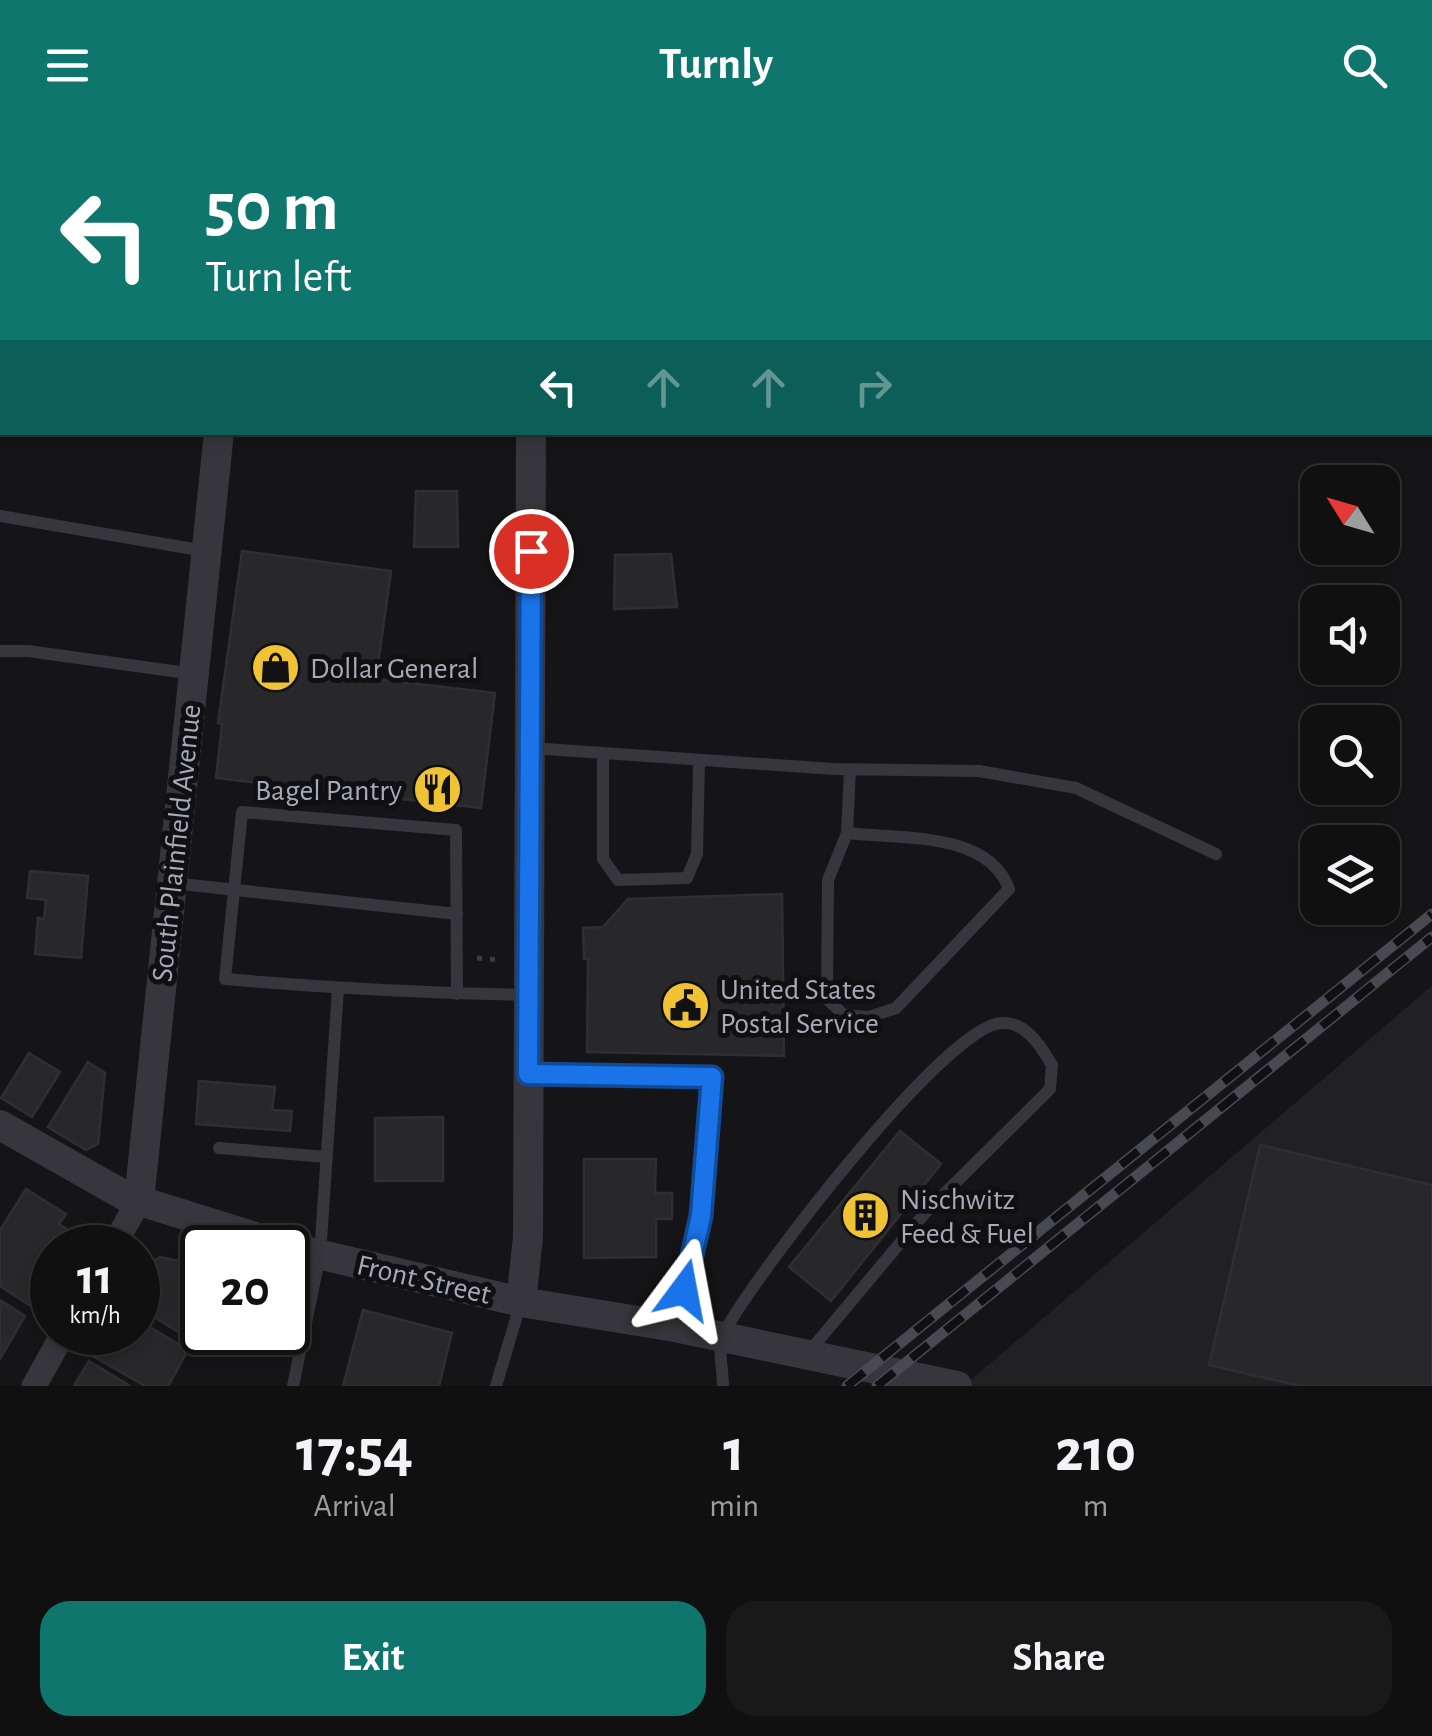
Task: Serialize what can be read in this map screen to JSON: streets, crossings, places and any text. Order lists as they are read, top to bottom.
{
  "streets": {
    "street": ["South Plainfield Avenue", "Front Street"]
  },
  "crossings": [
    ["South Plainfield Avenue", "Front Street"]
  ],
  "places": {
    "shop": ["Dollar General"],
    "restaurant": ["Bagel Pantry"],
    "public building": ["United States Postal Service"],
    "building": ["Nischwitz Feed & Fuel"]
  },
  "north": "top left",
  "page": {
    "header": "Turnly",
    "turn": ["50 m", "Turn left"],
    "speed": "11 km/h",
    "limit": "20",
    "eta": [
      "17:54",
      "Arrival",
      "1",
      "min",
      "210",
      "m"
    ],
    "buttons": ["Exit", "Share"]
  }
}
